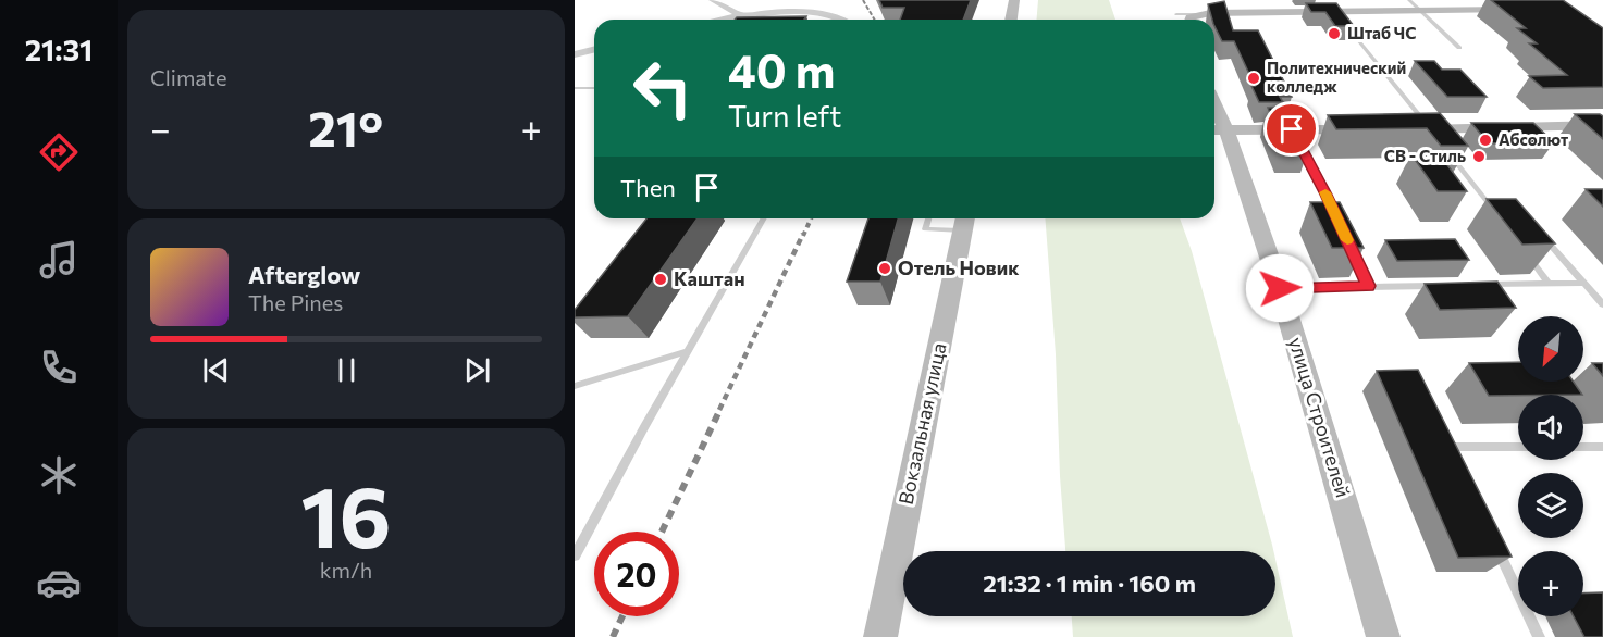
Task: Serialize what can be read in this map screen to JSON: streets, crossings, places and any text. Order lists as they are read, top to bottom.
{
  "streets": {
    "street": ["улица Строителей", "Вокзальная улица"]
  },
  "places": [
    "Штаб ЧС",
    "Политехнический колледж",
    "Абсолют",
    "СВ - Стиль",
    "Отель Новик",
    "Каштан"
  ],
  "north": "bottom left",
  "page": {
    "tabs": "21:31",
    "tile": [
      "Climate",
      ["16", "km/h"]
    ],
    "turn": ["40 m", "Turn left"],
    "heat": ["−", "21°", "+"],
    "then": "Then",
    "song": ["Afterglow", "The Pines"],
    "map_buttons": "+",
    "limit": "20",
    "trip": "21:32 · 1 min · 160 m"
  }
}
